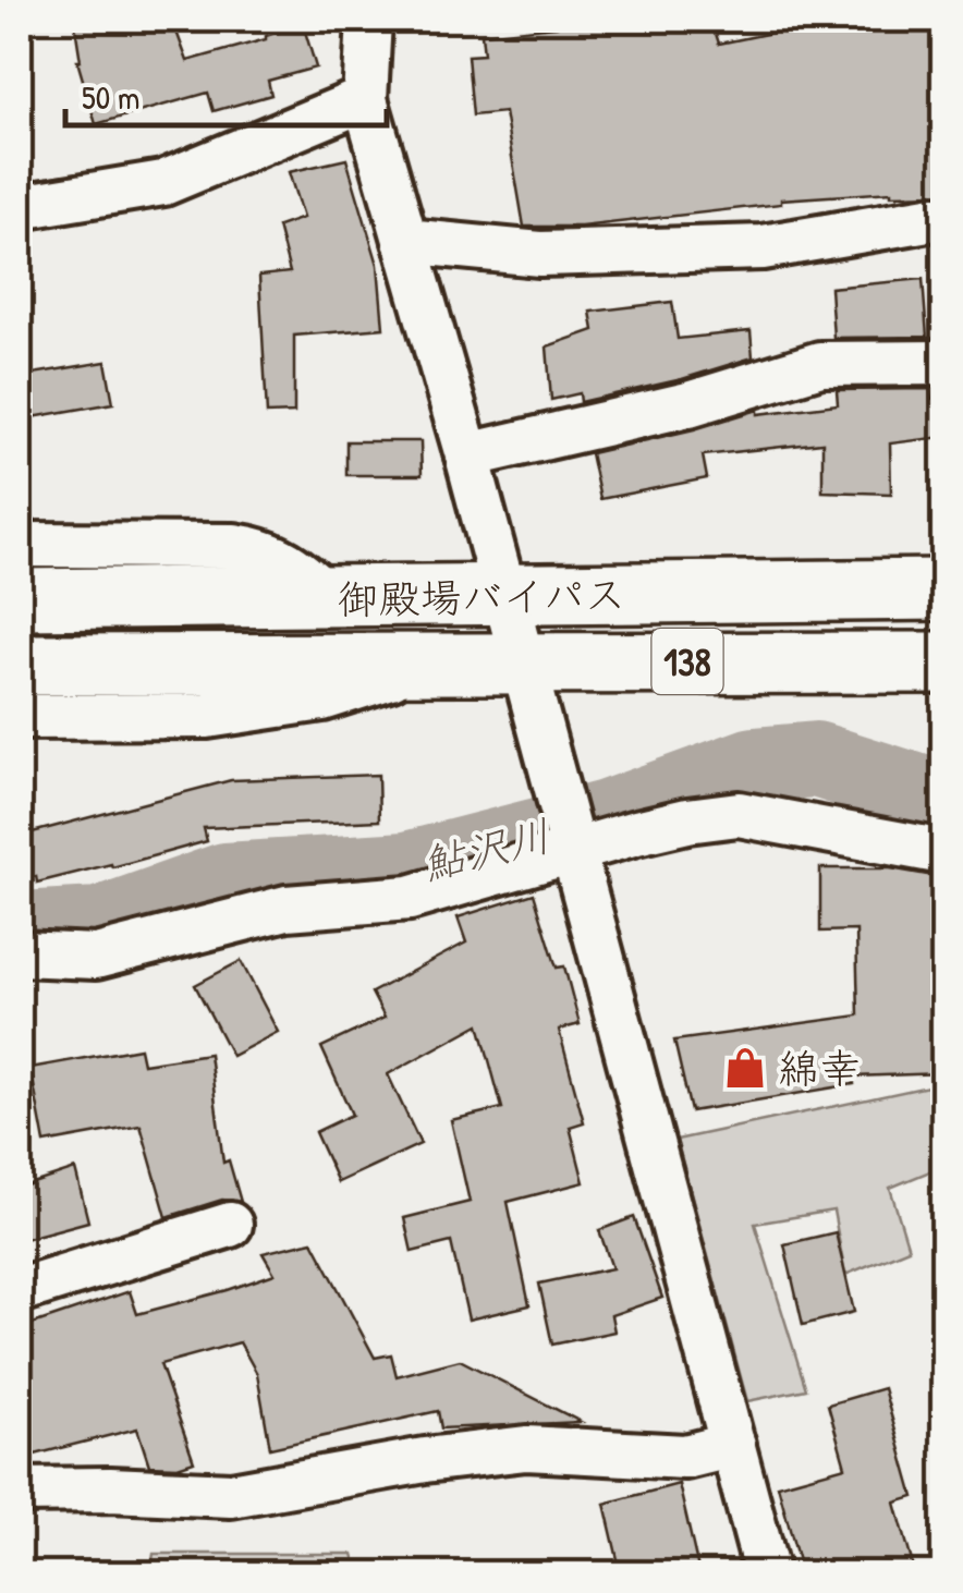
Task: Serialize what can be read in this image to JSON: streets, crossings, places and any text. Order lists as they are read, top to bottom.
{
  "streets": {
    "highway": ["御殿場バイパス", "138"]
  },
  "water": ["鮎沢川"],
  "places": {
    "shop": ["綿幸"]
  },
  "scale_bar": "50 m"
}
